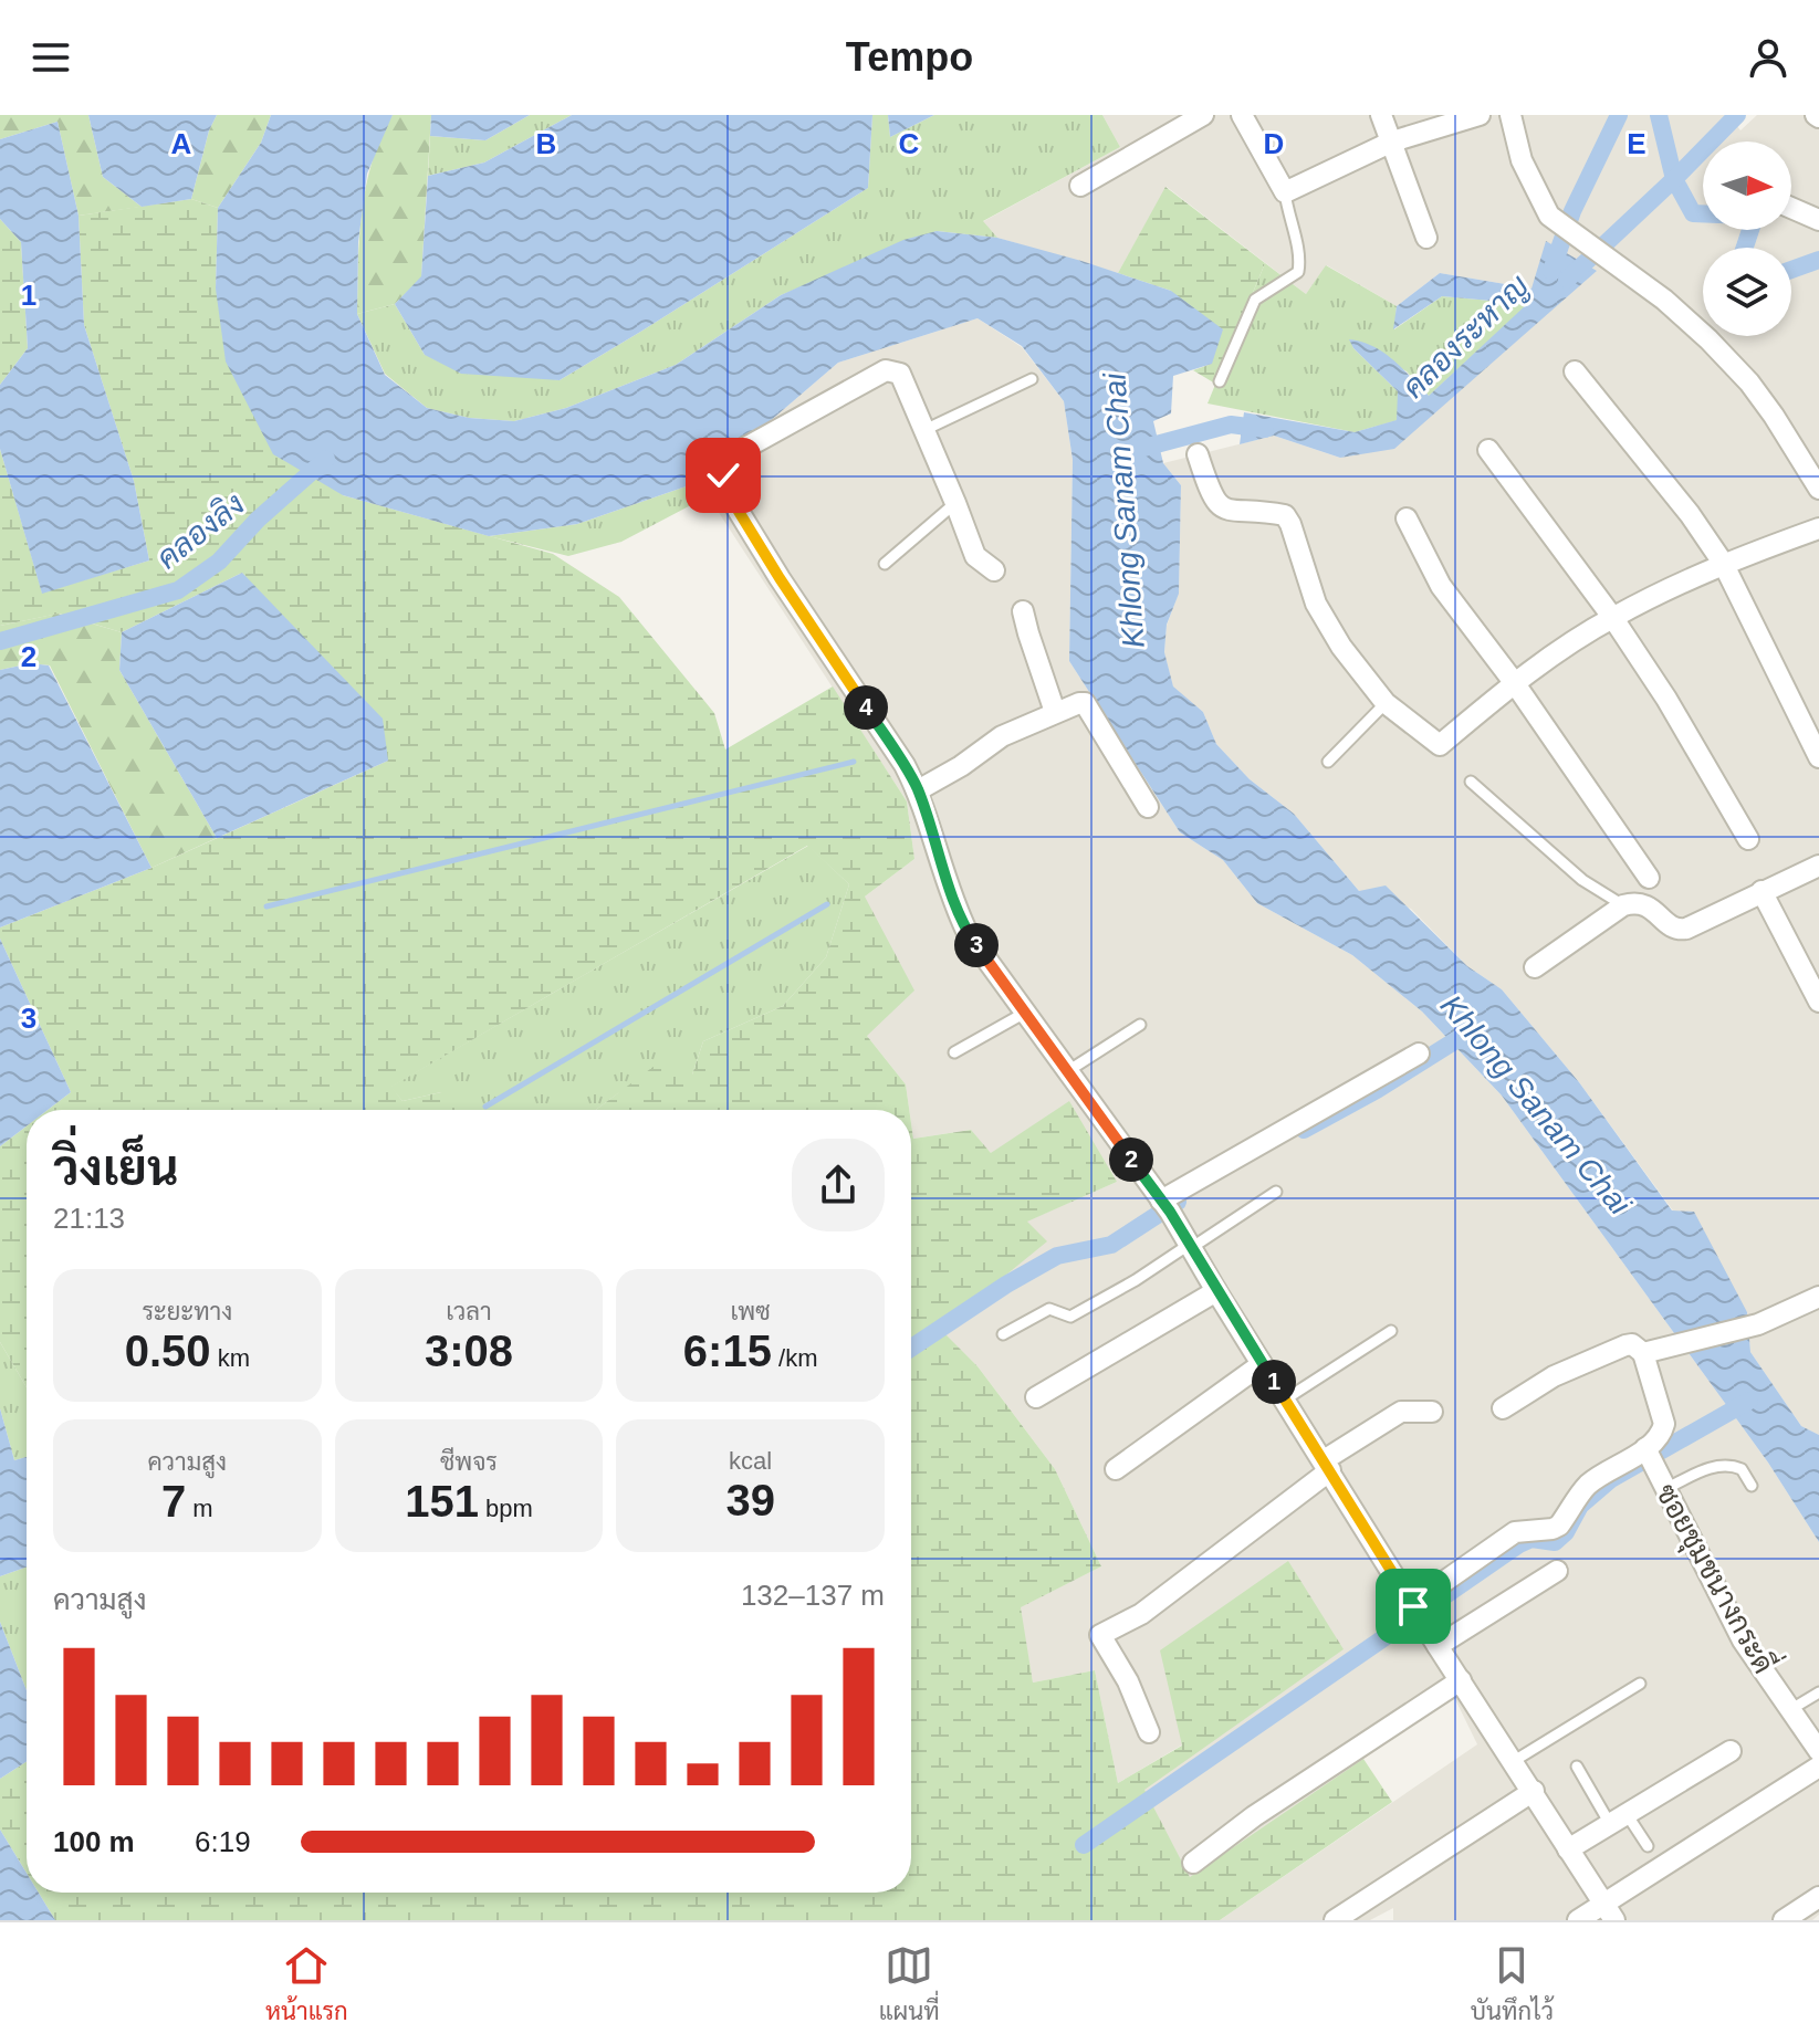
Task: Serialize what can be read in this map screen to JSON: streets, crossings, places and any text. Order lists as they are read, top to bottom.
{
  "streets": {
    "street": ["ซอยชุมชนางกระดี่"]
  },
  "water": ["คลองระหาญ", "Khlong Sanam Chai", "คลองลิง"],
  "north": "right",
  "page": {
    "header": "Tempo",
    "pins": [
      "4",
      "3",
      "2",
      "1"
    ],
    "heading": ["วิ่งเย็น", "21:13"],
    "stats": [
      ["ระยะทาง", "0.50 km"],
      ["เวลา", "3:08"],
      ["เพซ", "6:15 /km"],
      ["ความสูง", "7 m"],
      ["ชีพจร", "151 bpm"],
      ["kcal", "39"]
    ],
    "chart": ["ความสูง", "132–137 m"],
    "list": [
      {
        "name": "100 m",
        "note": "6:19"
      }
    ],
    "tabs": ["หน้าแรก", "แผนที่", "บันทึกไว้"]
  },
  "grid": {
    "columns": [
      "A",
      "B",
      "C",
      "D",
      "E"
    ],
    "rows": ["1", "2", "3"]
  }
}
